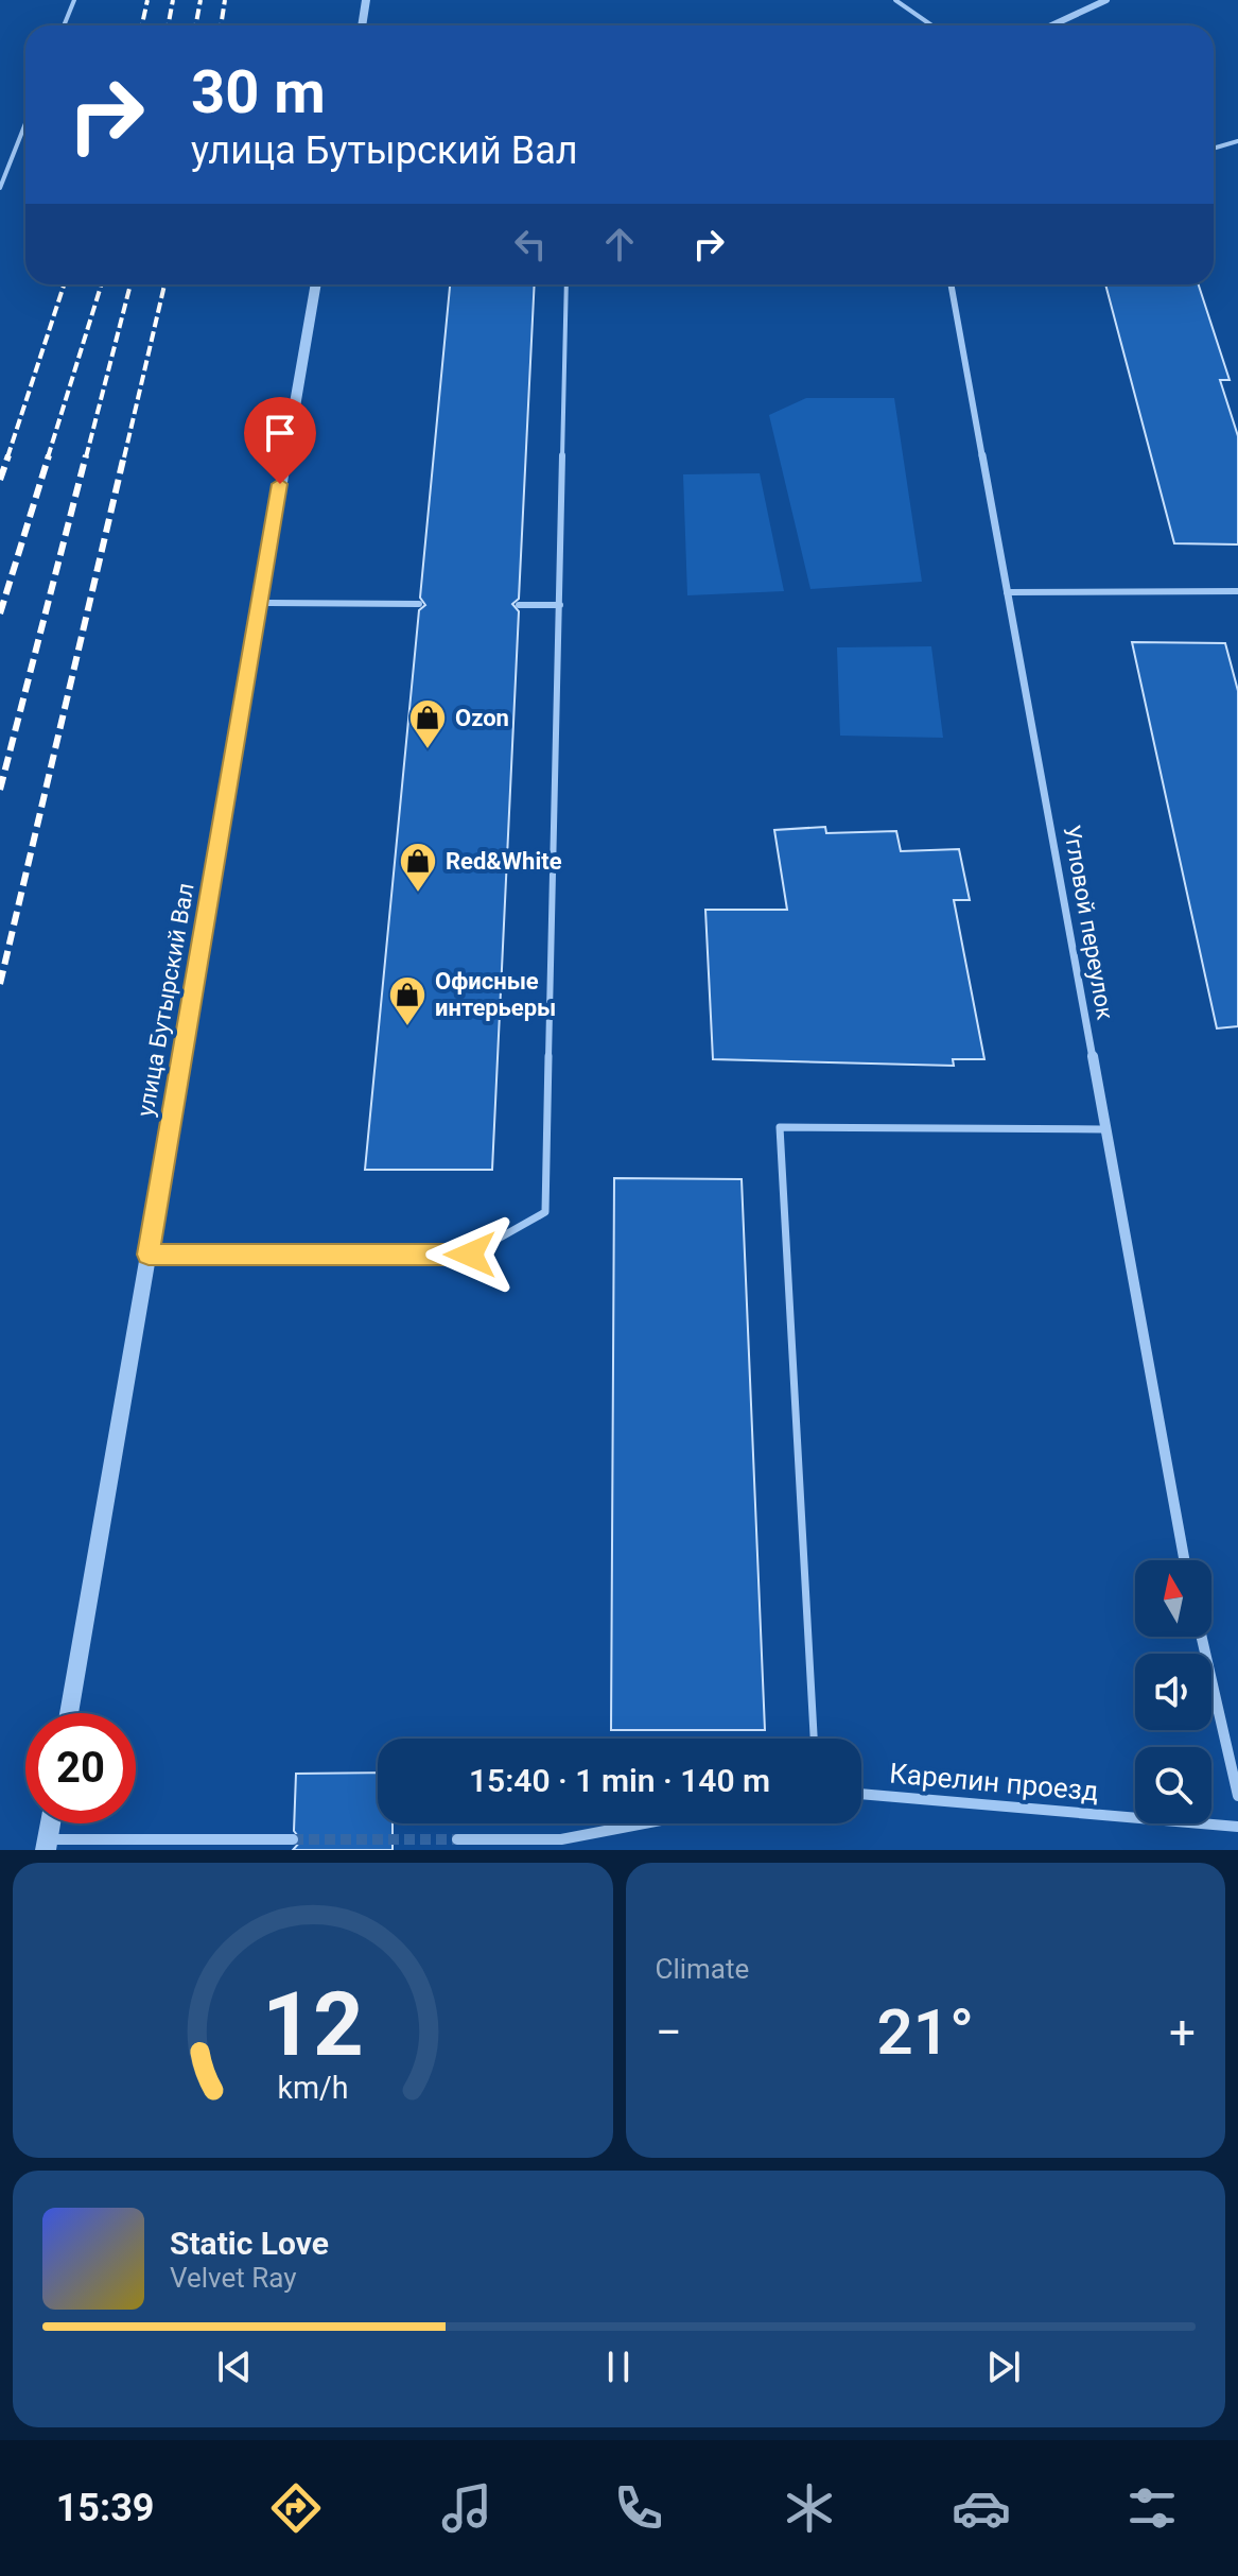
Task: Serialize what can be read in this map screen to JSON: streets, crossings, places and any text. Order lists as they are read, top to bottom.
{
  "streets": {
    "street": ["Угловой переулок", "улица Бутырский Вал", "Карелин проезд"]
  },
  "places": {
    "shop": ["Ozon", "Red&White", "Офисные интерьеры"]
  },
  "north": "top",
  "page": {
    "turn": ["30 m", "улица Бутырский Вал"],
    "limit": "20",
    "trip": "15:40 · 1 min · 140 m",
    "tile": "Climate",
    "heat": ["−", "21°", "+"],
    "song": ["Static Love", "Velvet Ray"],
    "tabs": "15:39",
    "gauge": ["12", "km/h"]
  }
}
